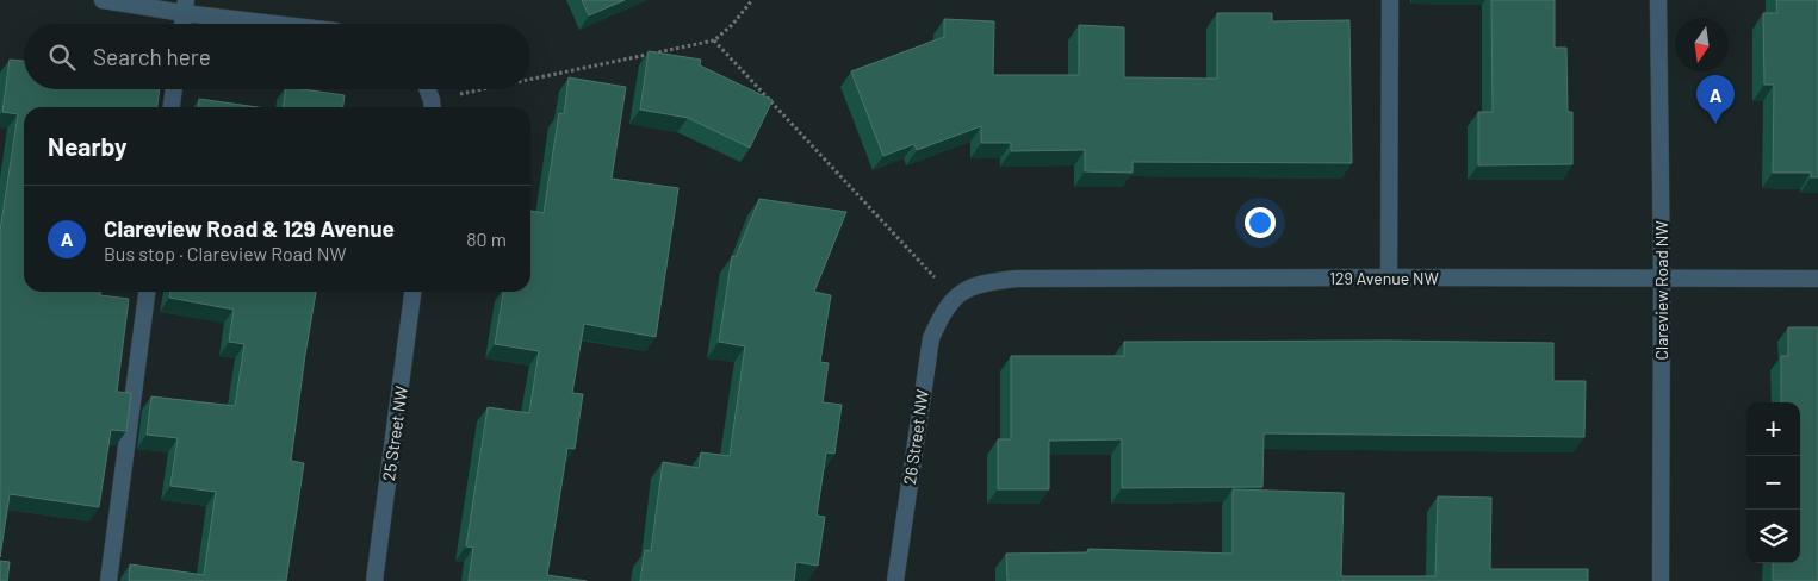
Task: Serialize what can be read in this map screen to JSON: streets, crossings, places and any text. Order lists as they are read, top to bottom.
{
  "streets": {
    "street": [
      "129 Avenue NW",
      "Clareview Road NW",
      "25 Street NW",
      "26 Street NW"
    ]
  },
  "crossings": [
    ["129 Avenue NW", "Clareview Road NW"],
    ["129 Avenue NW", "26 Street NW"]
  ],
  "north": "bottom",
  "page": {
    "search": "Search here",
    "pins": "A",
    "heading": "Nearby",
    "list": [
      {
        "mark": "A",
        "name": "Clareview Road & 129 Avenue",
        "note": "Bus stop · Clareview Road NW",
        "value": "80 m"
      }
    ],
    "map_buttons": ["+", "−"]
  }
}
